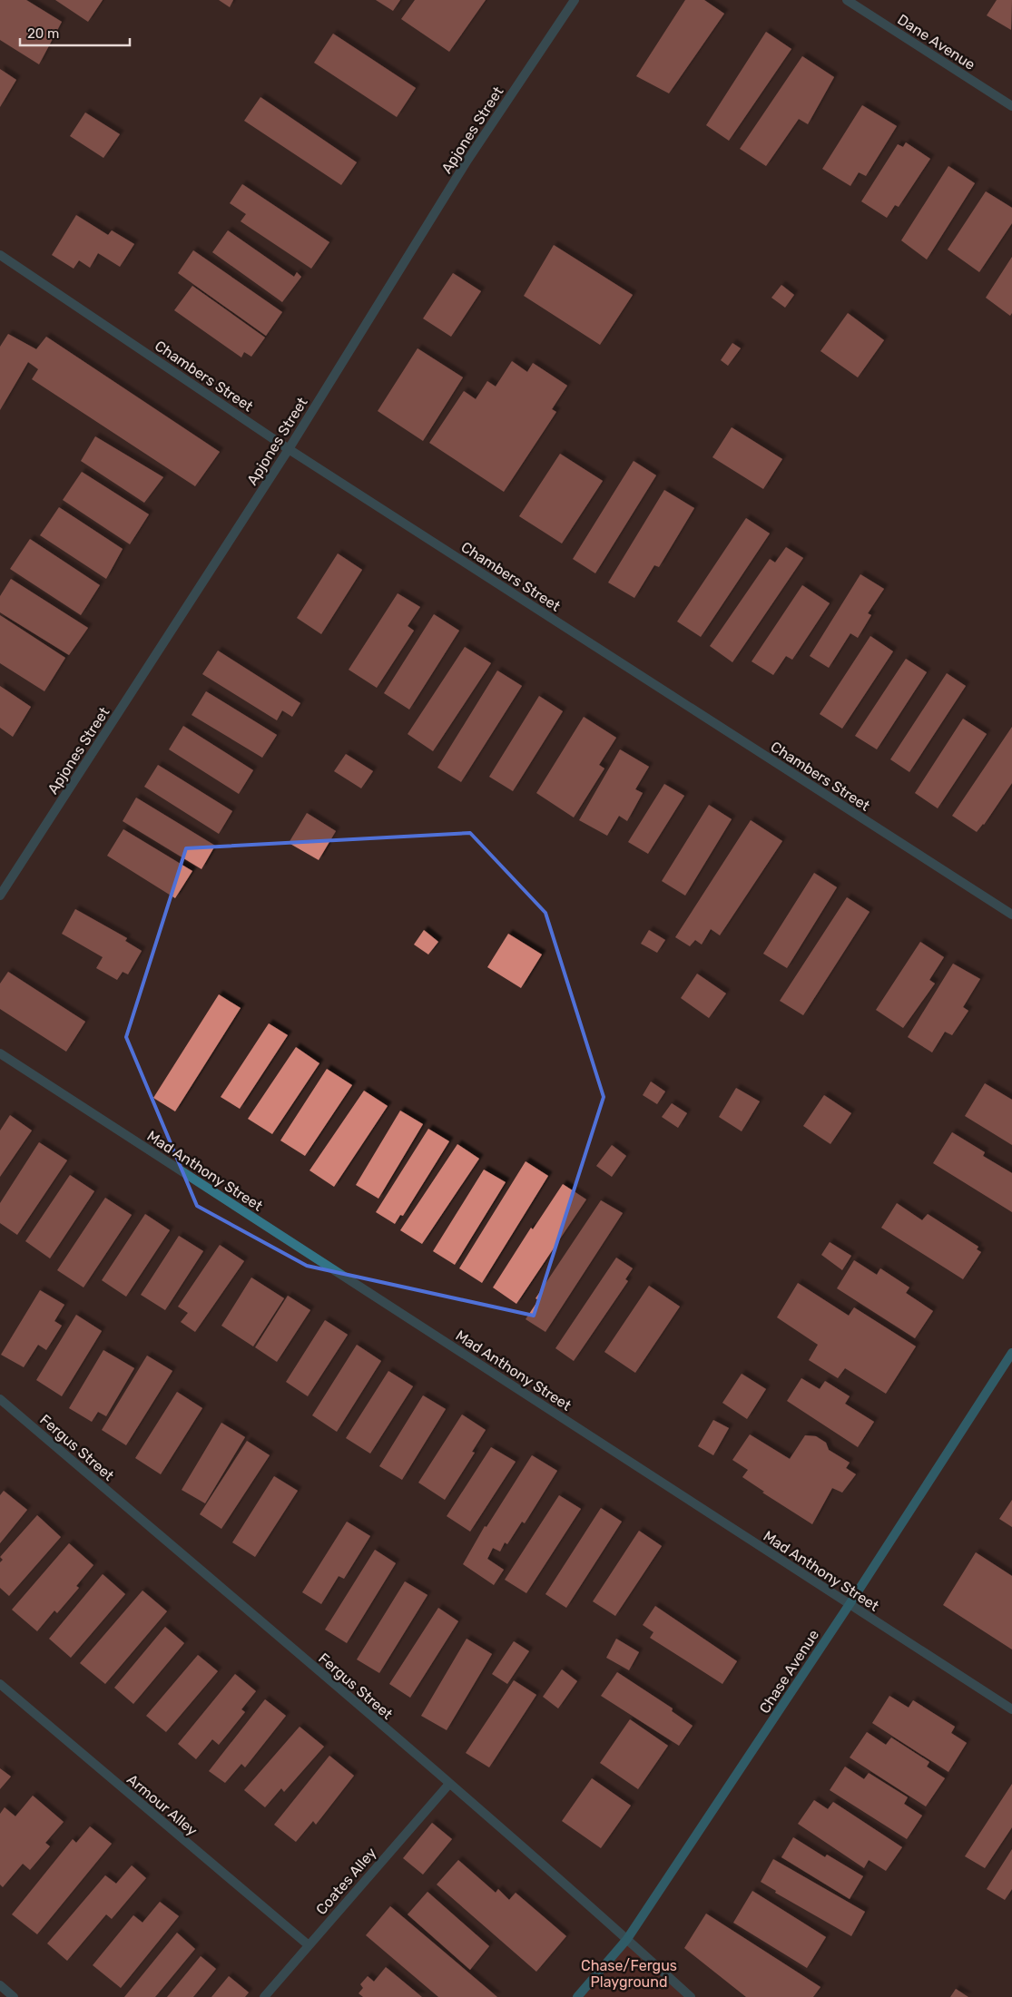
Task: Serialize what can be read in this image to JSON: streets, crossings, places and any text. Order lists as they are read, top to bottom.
{
  "streets": {
    "street": [
      "Dane Avenue",
      "Apjones Street",
      "Chambers Street",
      "Mad Anthony Street",
      "Fergus Street",
      "Chase Avenue",
      "Armour Alley",
      "Coates Alley"
    ]
  },
  "crossings": [
    ["Apjones Street", "Chambers Street"],
    ["Mad Anthony Street", "Chase Avenue"],
    ["Fergus Street", "Chase Avenue"],
    ["Fergus Street", "Coates Alley"],
    ["Armour Alley", "Coates Alley"]
  ],
  "parks": ["Chase/Fergus Playground"],
  "scale_bar": "20 m"
}
